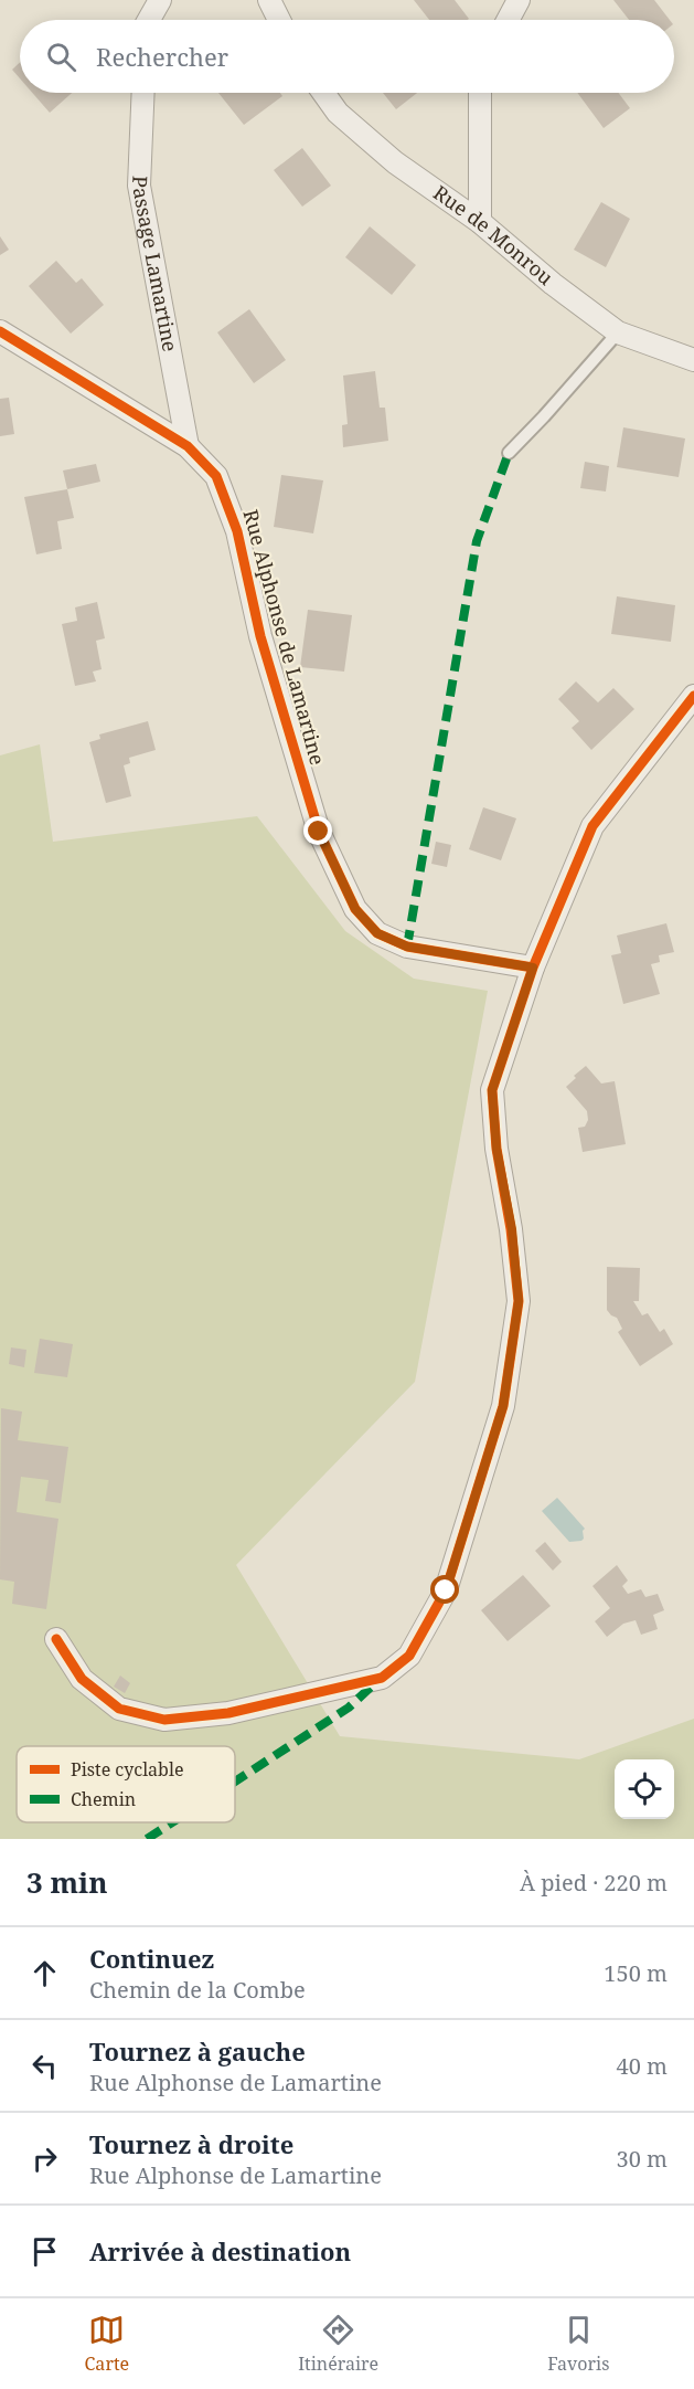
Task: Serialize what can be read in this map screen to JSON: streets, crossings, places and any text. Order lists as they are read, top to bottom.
{
  "streets": {
    "street": ["Rue de Monrou", "Passage Lamartine", "Rue Alphonse de Lamartine"]
  },
  "crossings": [
    ["Passage Lamartine", "Rue Alphonse de Lamartine"]
  ],
  "legend": ["Piste cyclable", "Chemin"],
  "page": {
    "search": "Rechercher",
    "heading": ["3 min", "À pied · 220 m"],
    "list": [
      ["Continuez", "Chemin de la Combe", "150 m"],
      ["Tournez à gauche", "Rue Alphonse de Lamartine", "40 m"],
      ["Tournez à droite", "Rue Alphonse de Lamartine", "30 m"],
      "Arrivée à destination"
    ],
    "nav": ["Carte", "Itinéraire", "Favoris"]
  }
}
